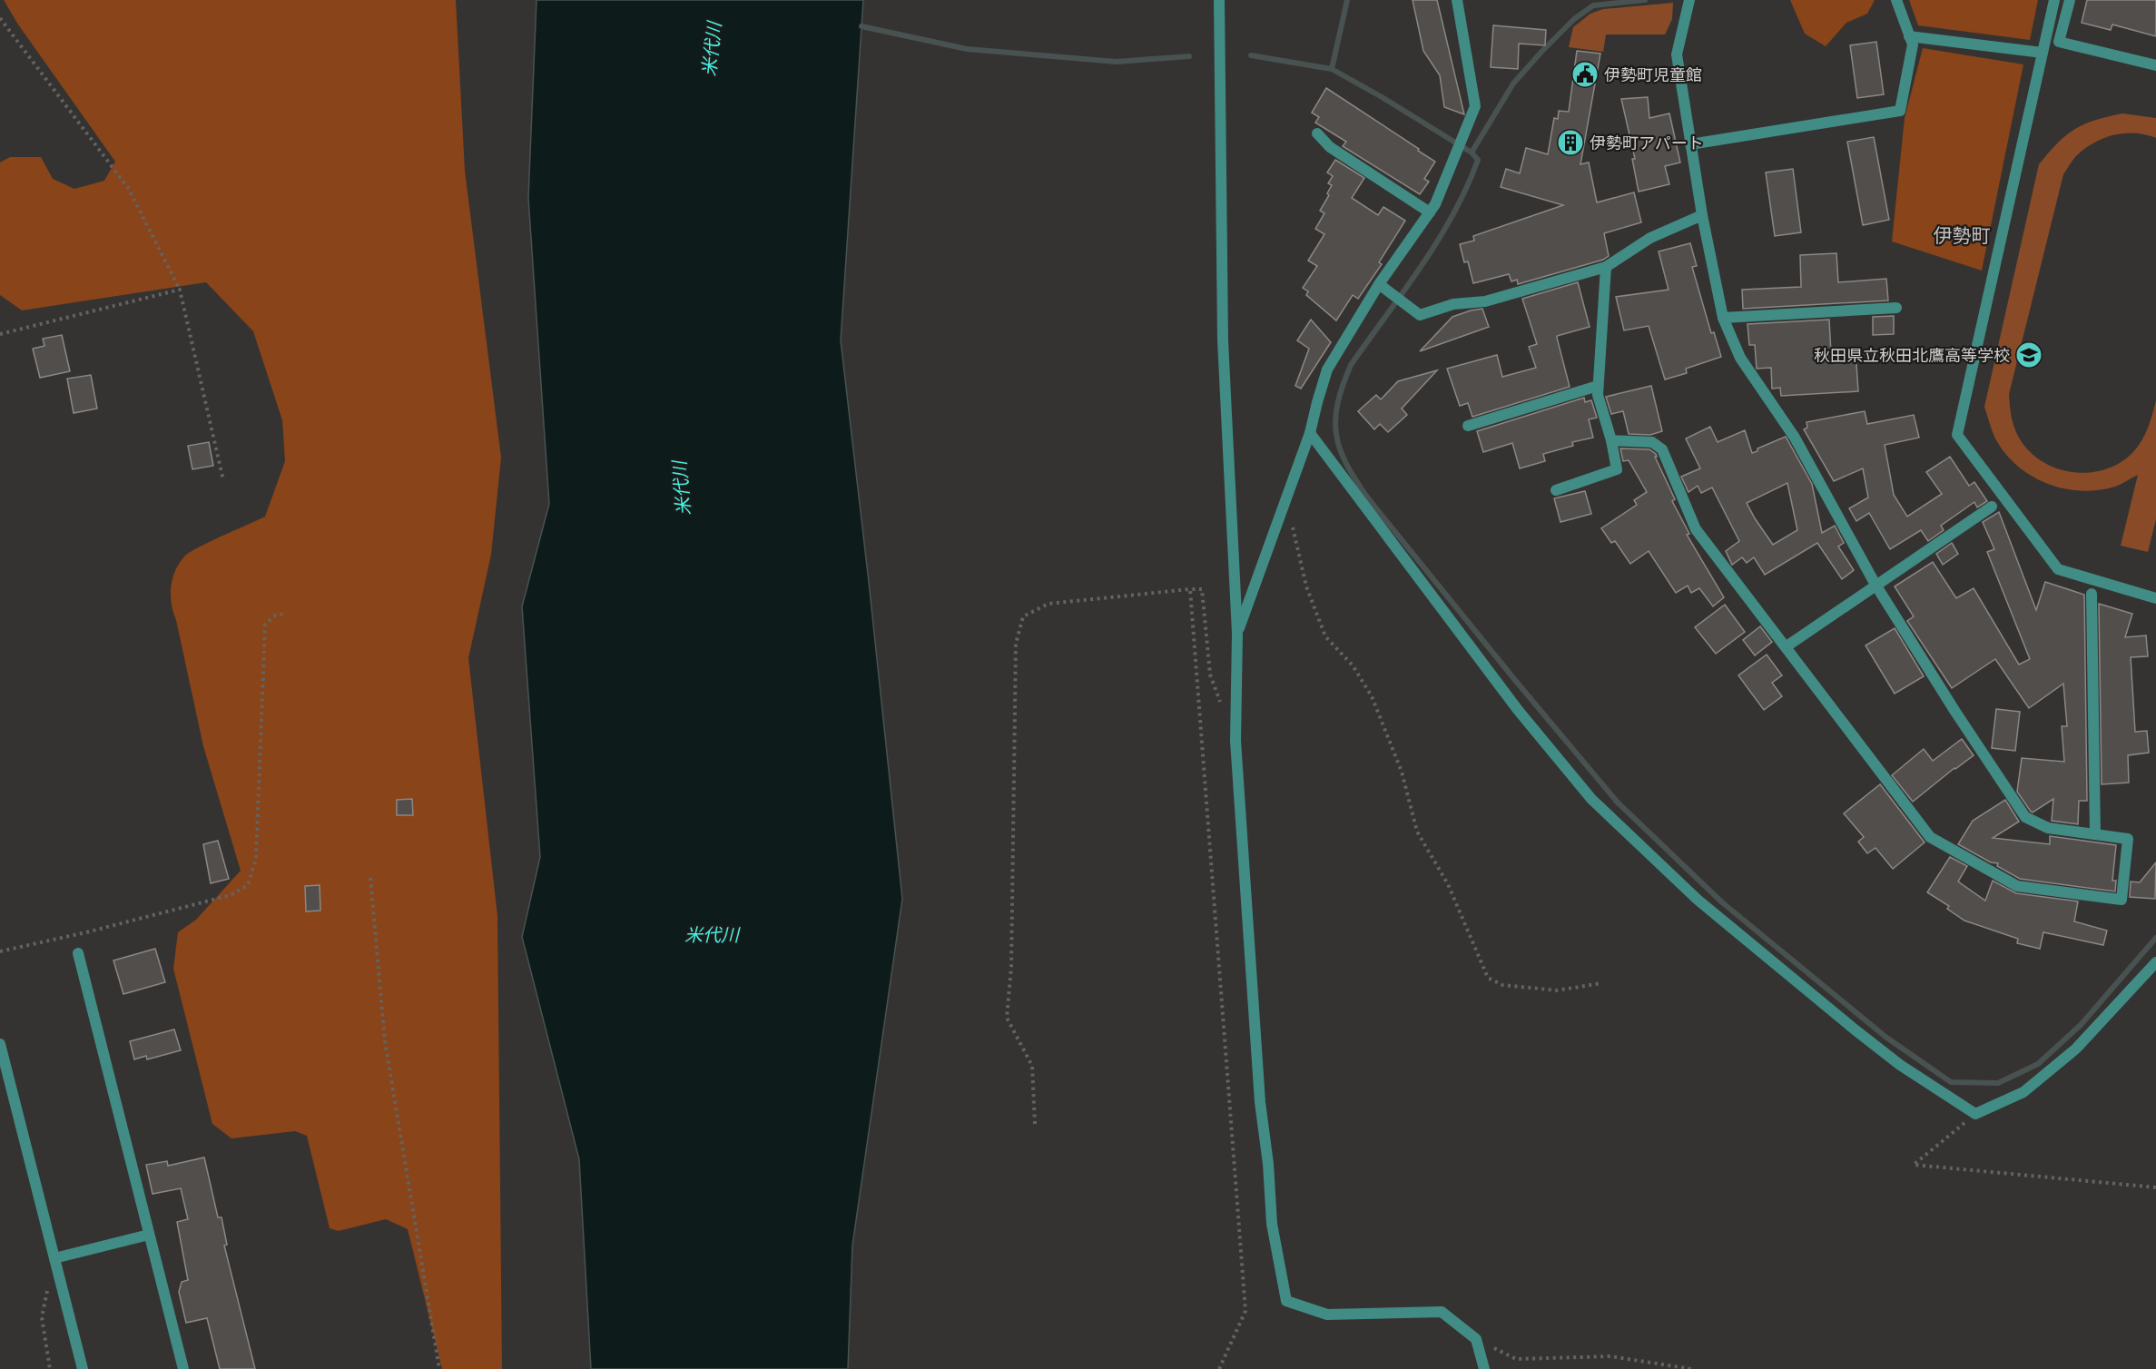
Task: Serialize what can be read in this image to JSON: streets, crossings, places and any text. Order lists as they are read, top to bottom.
{
  "districts": ["伊勢町"],
  "water": ["米代川"],
  "places": {
    "public building": ["伊勢町児童館"],
    "building": ["伊勢町アパート"],
    "school or university": ["秋田県立秋田北鷹高等学校"]
  }
}
